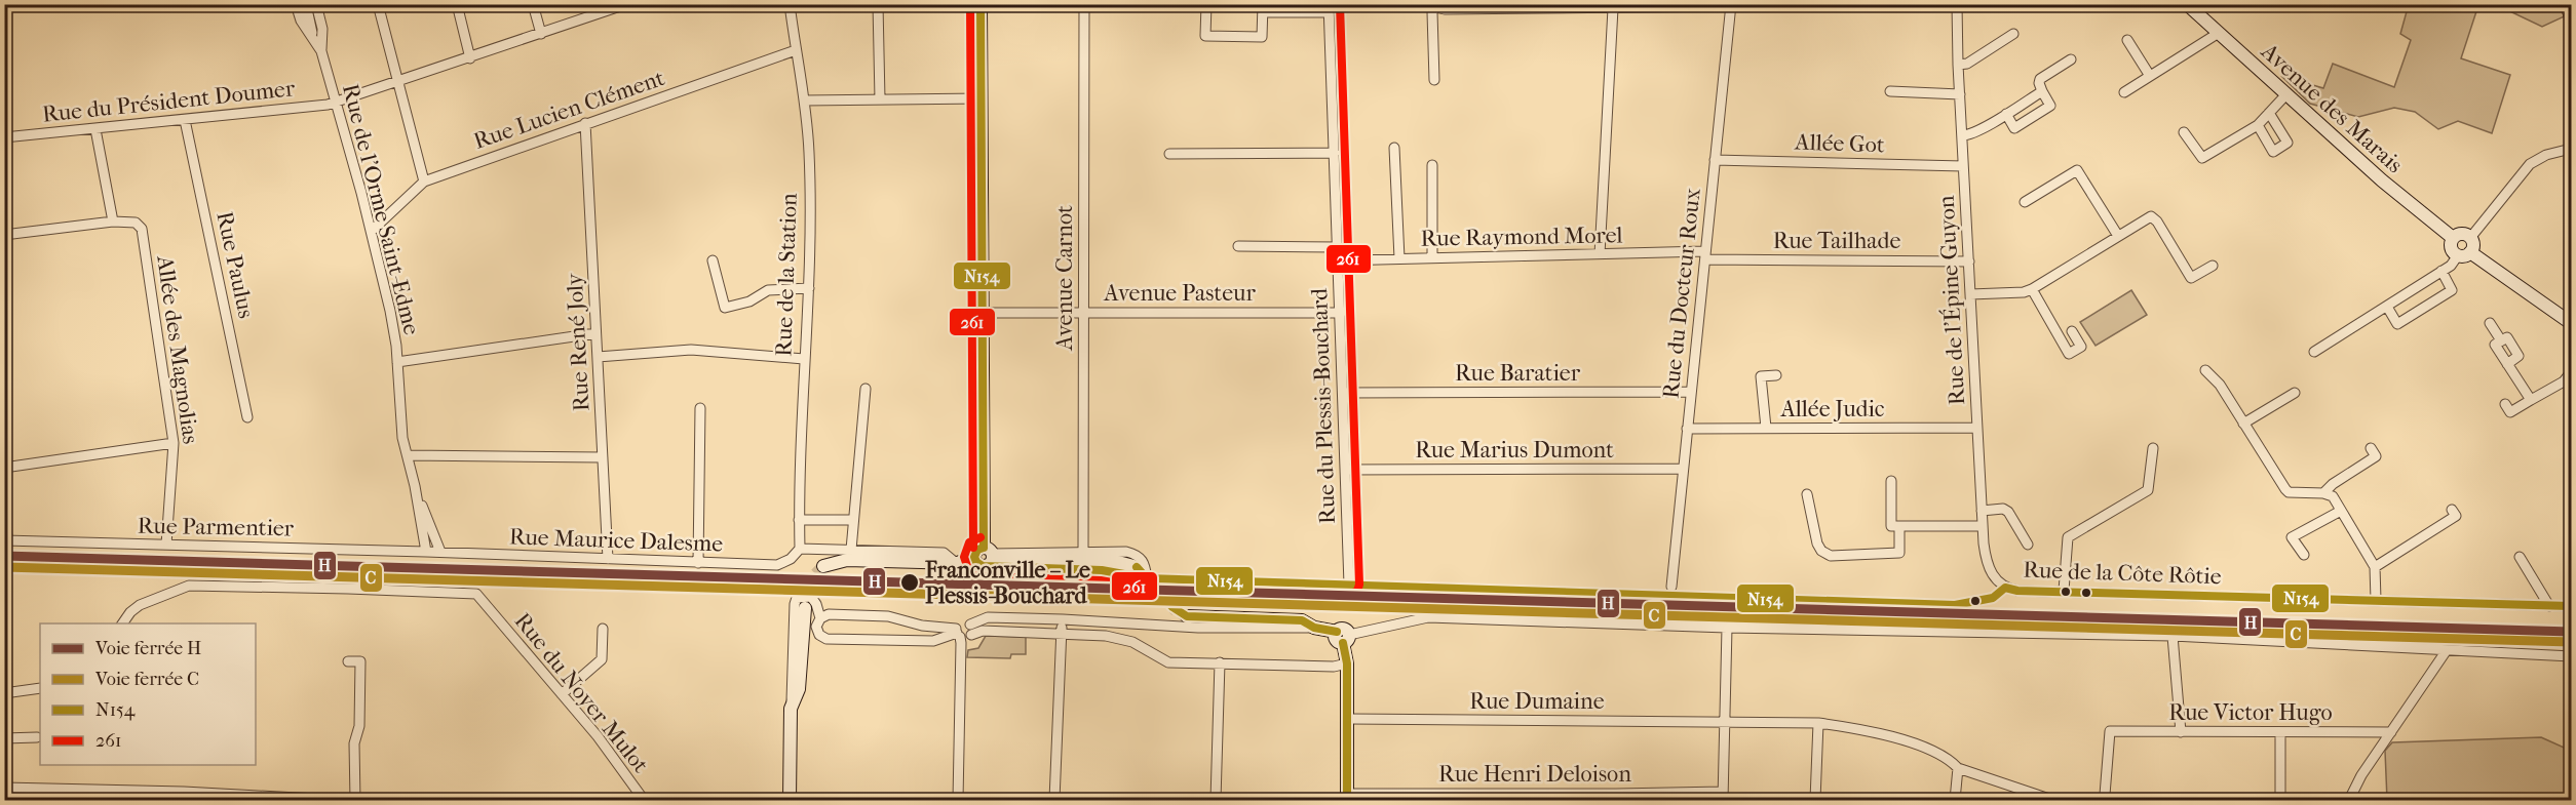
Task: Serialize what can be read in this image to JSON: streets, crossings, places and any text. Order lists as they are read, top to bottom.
{
  "streets": {
    "street": [
      "Rue du Président Doumer",
      "Avenue des Marais",
      "Rue Lucien Clément",
      "Allée Got",
      "Rue de l'Orme Saint-Edme",
      "Rue Raymond Morel",
      "Rue Tailhade",
      "Rue Paulus",
      "Rue de la Station",
      "Avenue Carnot",
      "Avenue Pasteur",
      "Rue du Docteur Roux",
      "Rue de l'Épine Guyon",
      "Rue René Joly",
      "Allée des Magnolias",
      "Rue Baratier",
      "Rue du Plessis-Bouchard",
      "Allée Judic",
      "Rue Marius Dumont",
      "Rue Parmentier",
      "Rue Maurice Dalesme",
      "Rue de la Côte Rôtie",
      "Rue du Noyer Mulot",
      "Rue Dumaine",
      "Rue Victor Hugo",
      "Rue Henri Deloison"
    ]
  },
  "crossings": [
    ["Rue du Président Doumer", "Rue de l'Orme Saint-Edme"],
    ["Rue du Président Doumer", "Rue Paulus"],
    ["Rue Lucien Clément", "Rue de l'Orme Saint-Edme"],
    ["Rue Lucien Clément", "Rue de la Station"],
    ["Rue Lucien Clément", "Rue René Joly"],
    ["Allée Got", "Rue du Docteur Roux"],
    ["Allée Got", "Rue de l'Épine Guyon"],
    ["Rue de l'Orme Saint-Edme", "Rue Parmentier"],
    ["Rue de l'Orme Saint-Edme", "Rue Maurice Dalesme"],
    ["Rue Raymond Morel", "Rue Tailhade"],
    ["Rue Raymond Morel", "Rue du Docteur Roux"],
    ["Rue Raymond Morel", "Rue du Plessis-Bouchard"],
    ["Rue Tailhade", "Rue du Docteur Roux"],
    ["Rue Tailhade", "Rue de l'Épine Guyon"],
    ["Rue de la Station", "Rue Maurice Dalesme"],
    ["Avenue Carnot", "Avenue Pasteur"],
    ["Avenue Pasteur", "Rue du Plessis-Bouchard"],
    ["Rue du Docteur Roux", "Rue Baratier"],
    ["Rue du Docteur Roux", "Allée Judic"],
    ["Rue du Docteur Roux", "Rue Marius Dumont"],
    ["Rue de l'Épine Guyon", "Allée Judic"],
    ["Rue de l'Épine Guyon", "Rue de la Côte Rôtie"],
    ["Rue René Joly", "Rue Maurice Dalesme"],
    ["Allée des Magnolias", "Rue Parmentier"],
    ["Rue Baratier", "Rue du Plessis-Bouchard"],
    ["Rue du Plessis-Bouchard", "Rue Marius Dumont"],
    ["Rue Parmentier", "Rue Maurice Dalesme"]
  ],
  "places": ["Franconville – Le Plessis-Bouchard"],
  "lines": [
    "transit line N154",
    "transit line 261",
    "rail line H",
    "rail line C"
  ],
  "legend": [
    "Voie ferrée H",
    "Voie ferrée C",
    "N154",
    "261"
  ]
}
